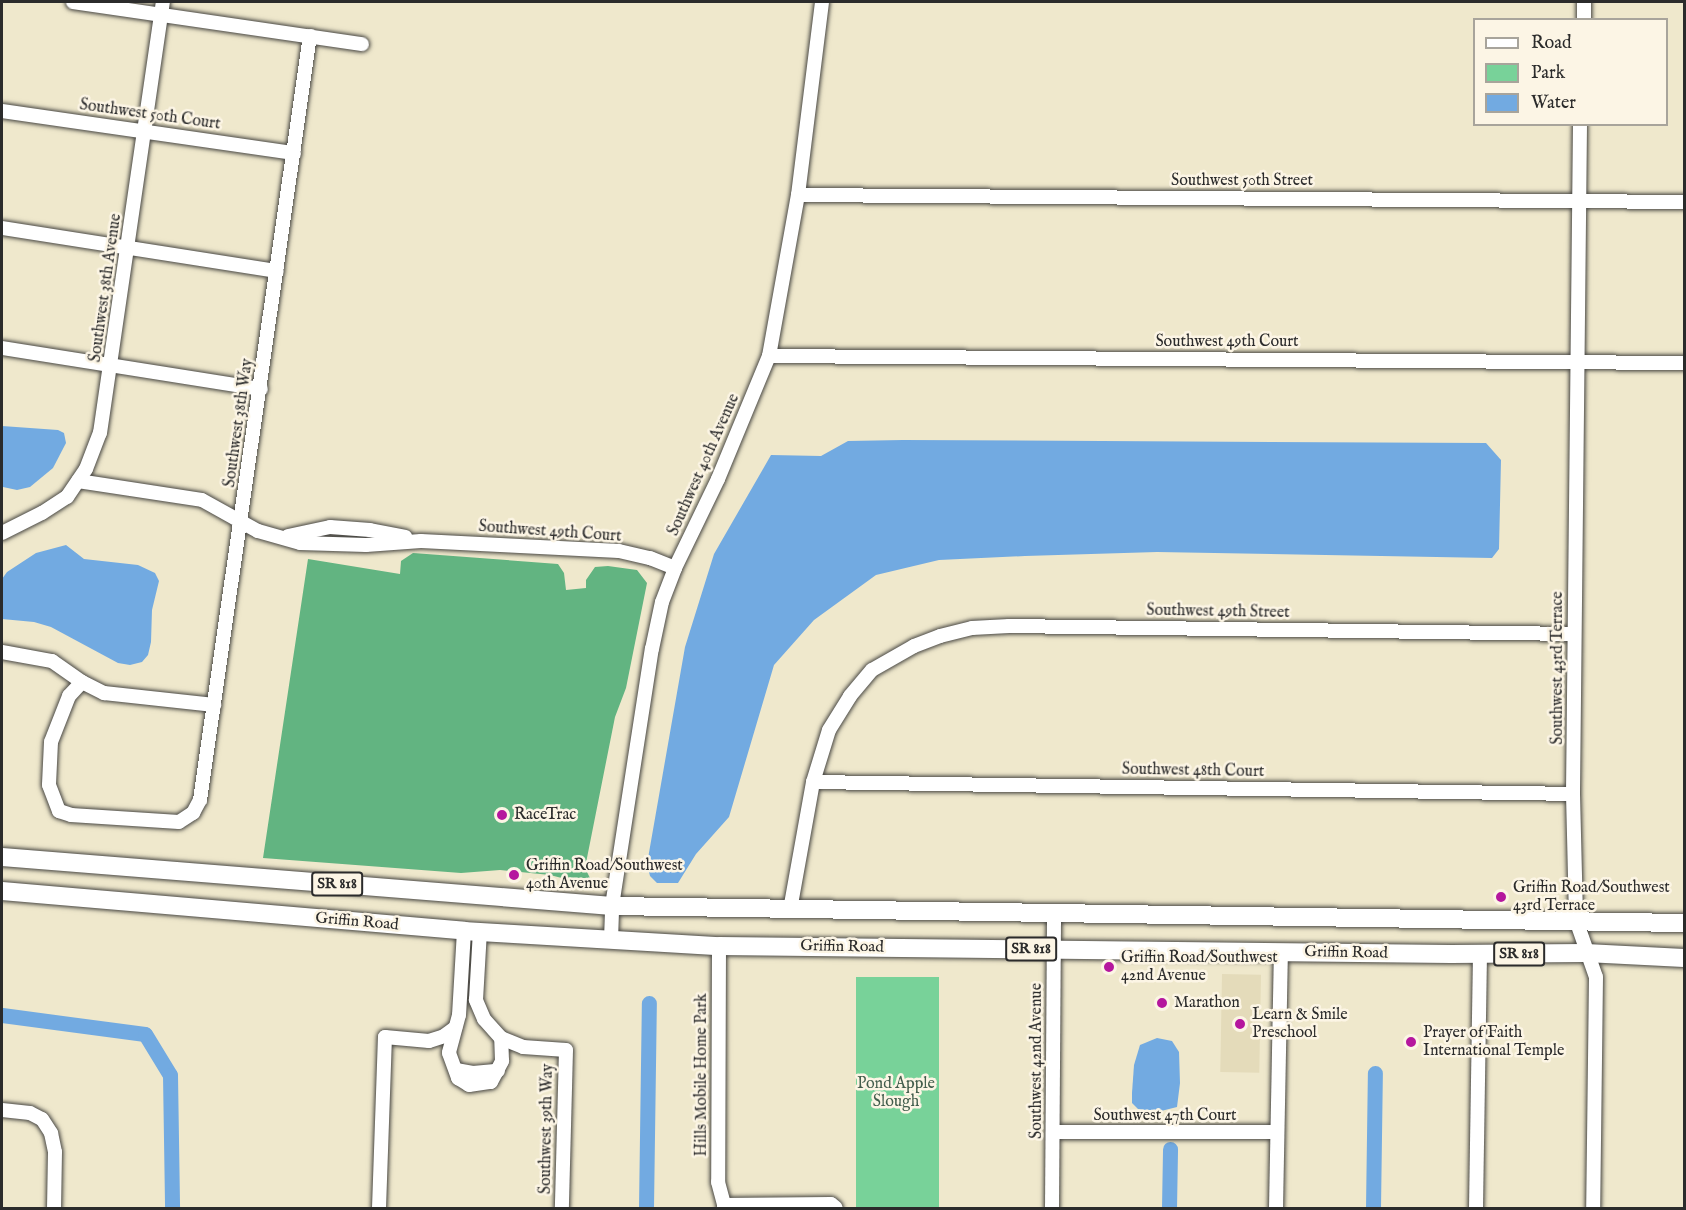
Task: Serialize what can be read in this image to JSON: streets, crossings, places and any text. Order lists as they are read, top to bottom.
{
  "streets": {
    "main road": ["SR 818", "Griffin Road"],
    "street": [
      "Southwest 50th Court",
      "Southwest 50th Street",
      "Southwest 38th Avenue",
      "Southwest 49th Court",
      "Southwest 38th Way",
      "Southwest 40th Avenue",
      "Southwest 49th Street",
      "Southwest 43rd Terrace",
      "Southwest 48th Court",
      "Southwest 42nd Avenue",
      "Hills Mobile Home Park",
      "Southwest 47th Court",
      "Southwest 39th Way"
    ]
  },
  "crossings": [
    ["Southwest 50th Court", "Southwest 38th Avenue"],
    ["Southwest 50th Court", "Southwest 38th Way"],
    ["Southwest 50th Street", "Southwest 40th Avenue"],
    ["Southwest 50th Street", "Southwest 43rd Terrace"],
    ["Southwest 38th Avenue", "Southwest 49th Court"],
    ["Southwest 49th Court", "Southwest 38th Way"],
    ["Southwest 49th Court", "Southwest 40th Avenue"],
    ["Southwest 49th Court", "Southwest 43rd Terrace"],
    ["Southwest 40th Avenue", "SR 818"],
    ["Southwest 40th Avenue", "Griffin Road"],
    ["Southwest 49th Street", "Southwest 43rd Terrace"],
    ["Southwest 49th Street", "Southwest 48th Court"],
    ["Southwest 43rd Terrace", "Southwest 48th Court"],
    ["Southwest 43rd Terrace", "SR 818"],
    ["Southwest 43rd Terrace", "Griffin Road"],
    ["SR 818", "Southwest 42nd Avenue"],
    ["Griffin Road", "Southwest 42nd Avenue"],
    ["Griffin Road", "Hills Mobile Home Park"],
    ["Southwest 42nd Avenue", "Southwest 47th Court"]
  ],
  "parks": ["Pond Apple Slough"],
  "places": [
    "RaceTrac",
    "Griffin Road/Southwest 40th Avenue",
    "Griffin Road/Southwest 43rd Terrace",
    "Griffin Road/Southwest 42nd Avenue",
    "Marathon",
    "Learn & Smile Preschool",
    "Prayer of Faith International Temple"
  ],
  "legend": ["Road", "Park", "Water"]
}
